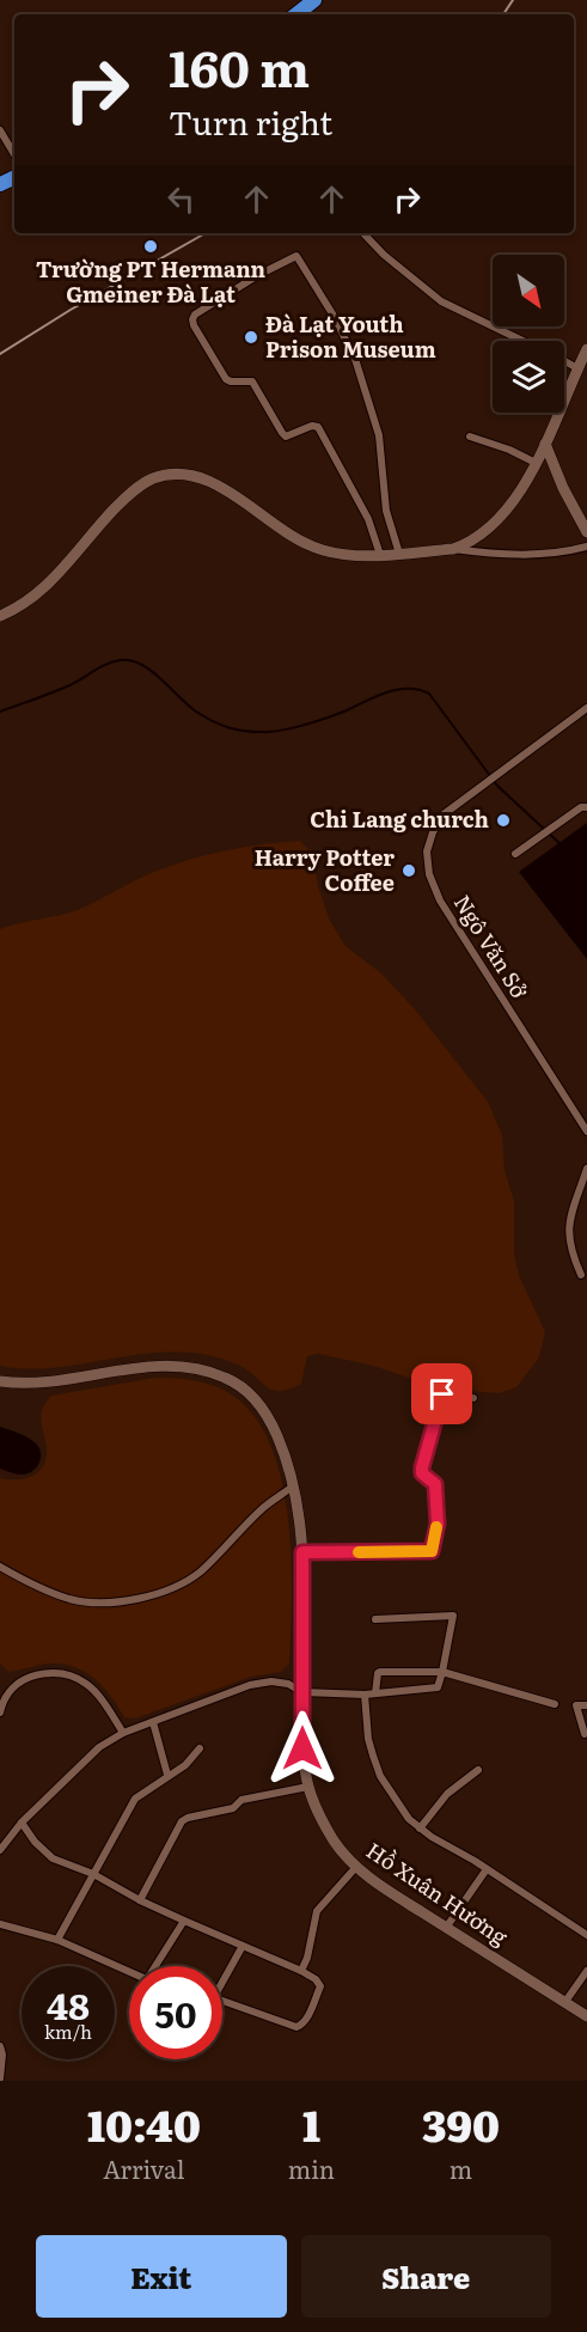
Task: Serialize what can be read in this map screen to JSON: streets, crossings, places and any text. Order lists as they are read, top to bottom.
{
  "streets": {
    "main road": ["Hồ Xuân Hương"],
    "street": ["Ngô Văn Sở"]
  },
  "places": [
    "Trường PT Hermann Gmeiner Đà Lạt",
    "Đà Lạt Youth Prison Museum",
    "Chi Lang church",
    "Harry Potter Coffee"
  ],
  "north": "bottom right",
  "page": {
    "turn": ["160 m", "Turn right"],
    "speed": "48 km/h",
    "limit": "50",
    "eta": [
      "10:40",
      "Arrival",
      "1",
      "min",
      "390",
      "m"
    ],
    "buttons": ["Exit", "Share"]
  }
}
